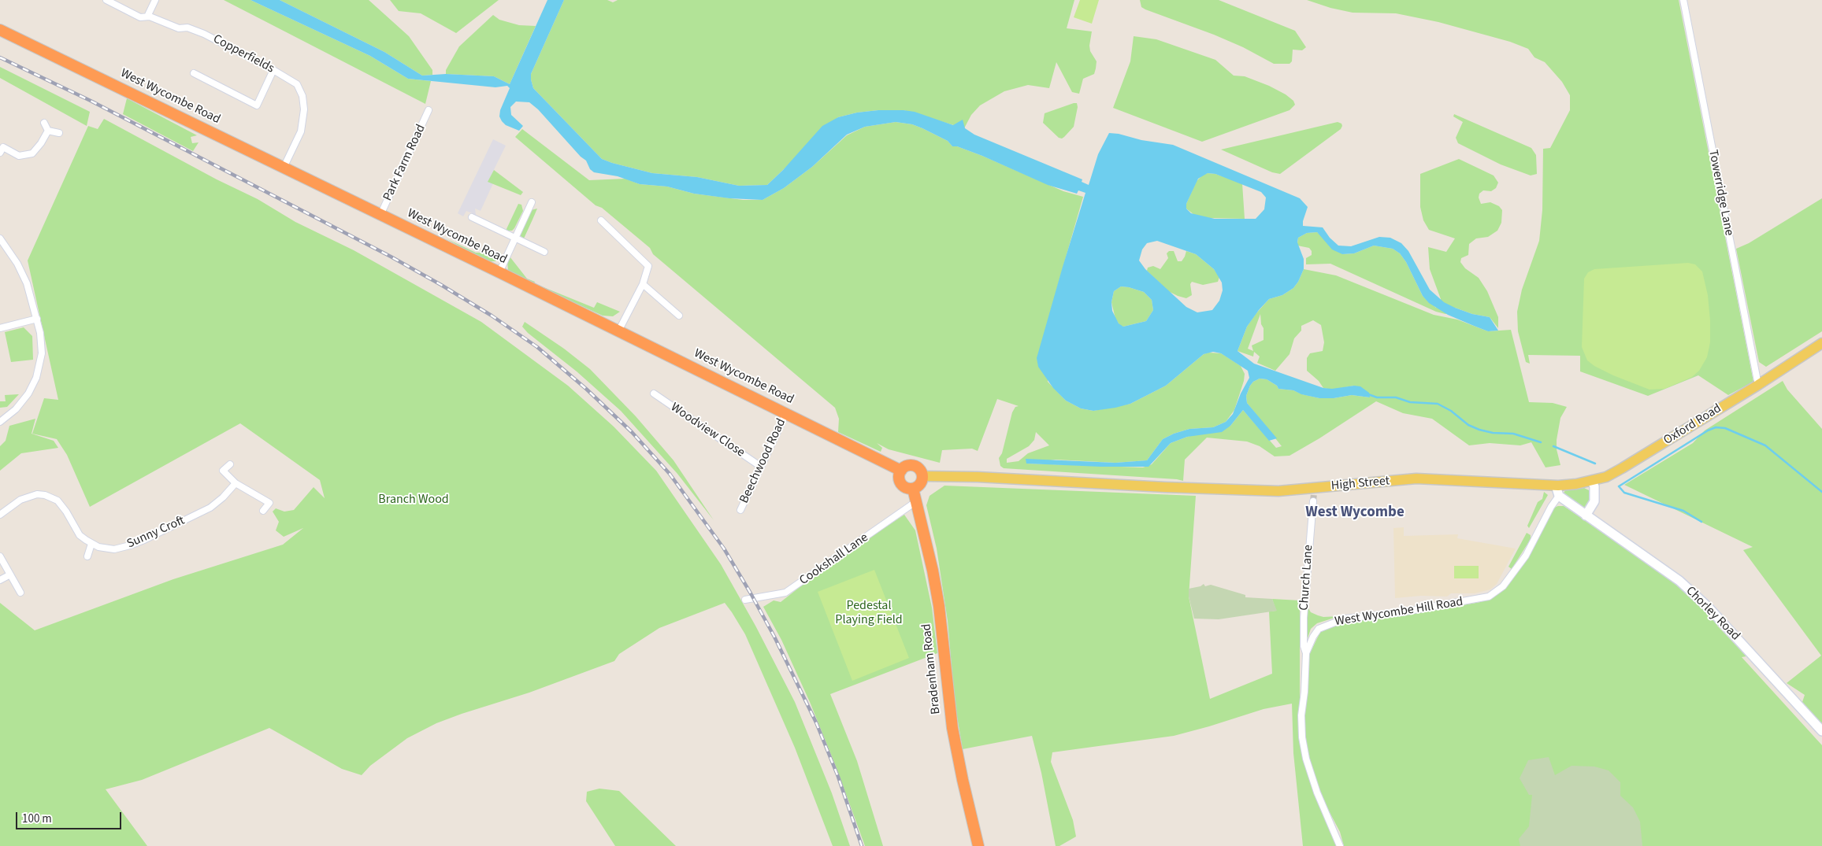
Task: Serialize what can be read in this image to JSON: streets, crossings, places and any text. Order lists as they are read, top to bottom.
{
  "streets": {
    "highway": ["West Wycombe Road", "Bradenham Road"],
    "main road": ["Oxford Road", "High Street"],
    "street": [
      "Copperfields",
      "Park Farm Road",
      "Towerridge Lane",
      "Woodview Close",
      "Beechwood Road",
      "Sunny Croft",
      "Cookshall Lane",
      "Church Lane",
      "West Wycombe Hill Road",
      "Chorley Road"
    ]
  },
  "crossings": [
    ["Copperfields", "West Wycombe Road"],
    ["West Wycombe Road", "Park Farm Road"],
    ["West Wycombe Road", "Beechwood Road"],
    ["West Wycombe Road", "High Street"],
    ["West Wycombe Road", "Bradenham Road"],
    ["Towerridge Lane", "Oxford Road"],
    ["Oxford Road", "High Street"],
    ["Woodview Close", "Beechwood Road"],
    ["High Street", "Bradenham Road"],
    ["Cookshall Lane", "Bradenham Road"],
    ["Church Lane", "West Wycombe Hill Road"],
    ["West Wycombe Hill Road", "Chorley Road"]
  ],
  "districts": ["West Wycombe"],
  "parks": ["Branch Wood", "Pedestal Playing Field"],
  "scale_bar": "100 m"
}
